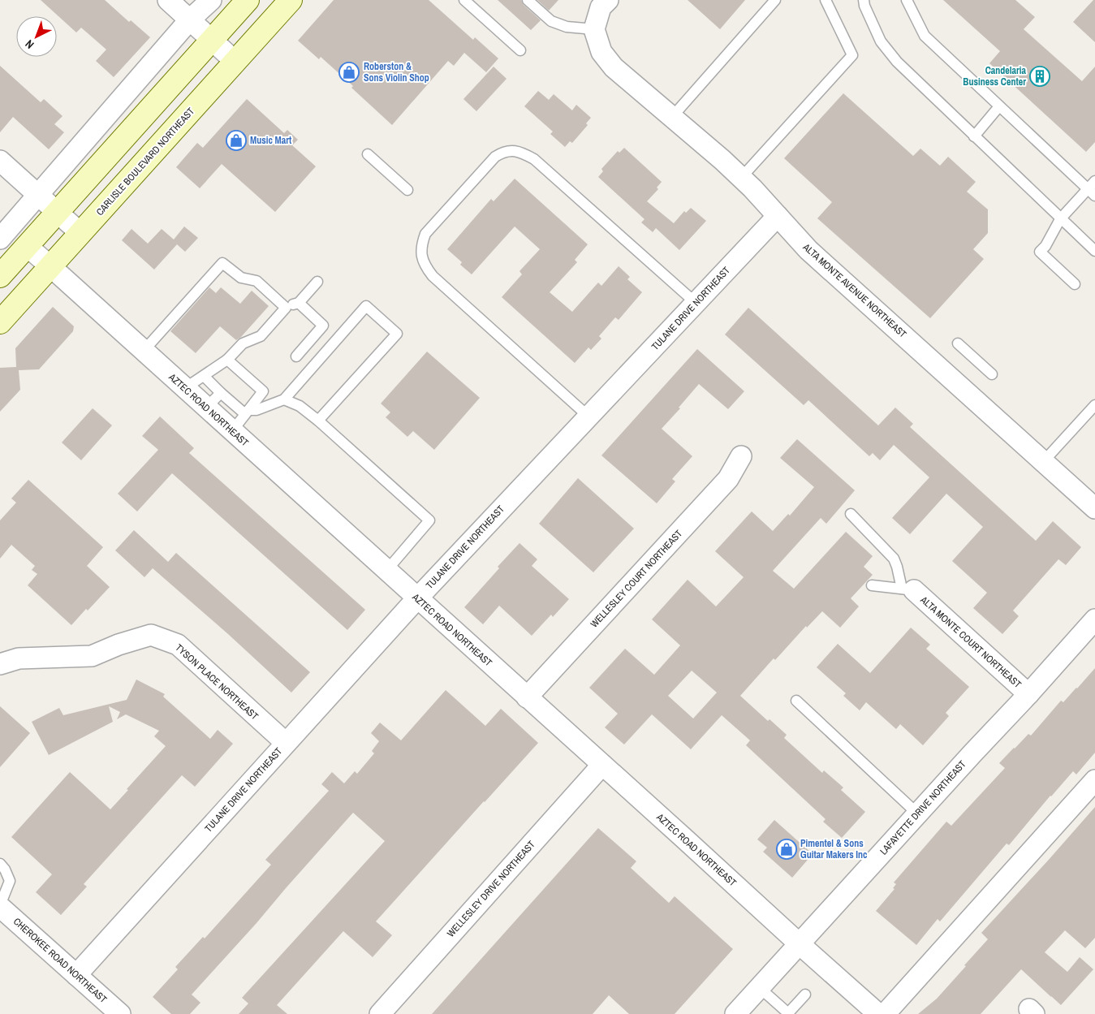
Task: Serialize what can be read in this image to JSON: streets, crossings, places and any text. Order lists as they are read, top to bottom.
{
  "streets": {
    "main road": ["CARLISLE BOULEVARD NORTHEAST"],
    "street": [
      "ALTA MONTE AVENUE NORTHEAST",
      "TULANE DRIVE NORTHEAST",
      "AZTEC ROAD NORTHEAST",
      "WELLESLEY COURT NORTHEAST",
      "ALTA MONTE COURT NORTHEAST",
      "TYSON PLACE NORTHEAST",
      "LAFAYETTE DRIVE NORTHEAST",
      "WELLESLEY DRIVE NORTHEAST",
      "CHEROKEE ROAD NORTHEAST"
    ]
  },
  "crossings": [
    ["CARLISLE BOULEVARD NORTHEAST", "AZTEC ROAD NORTHEAST"],
    ["ALTA MONTE AVENUE NORTHEAST", "TULANE DRIVE NORTHEAST"],
    ["TULANE DRIVE NORTHEAST", "AZTEC ROAD NORTHEAST"],
    ["TULANE DRIVE NORTHEAST", "TYSON PLACE NORTHEAST"],
    ["TULANE DRIVE NORTHEAST", "CHEROKEE ROAD NORTHEAST"],
    ["AZTEC ROAD NORTHEAST", "WELLESLEY COURT NORTHEAST"],
    ["AZTEC ROAD NORTHEAST", "LAFAYETTE DRIVE NORTHEAST"],
    ["AZTEC ROAD NORTHEAST", "WELLESLEY DRIVE NORTHEAST"],
    ["ALTA MONTE COURT NORTHEAST", "LAFAYETTE DRIVE NORTHEAST"]
  ],
  "places": {
    "shop": ["Roberston & Sons Violin Shop", "Music Mart", "Pimentel & Sons Guitar Makers Inc"],
    "building": ["Candelaria Business Center"]
  },
  "north": "bottom left"
}
